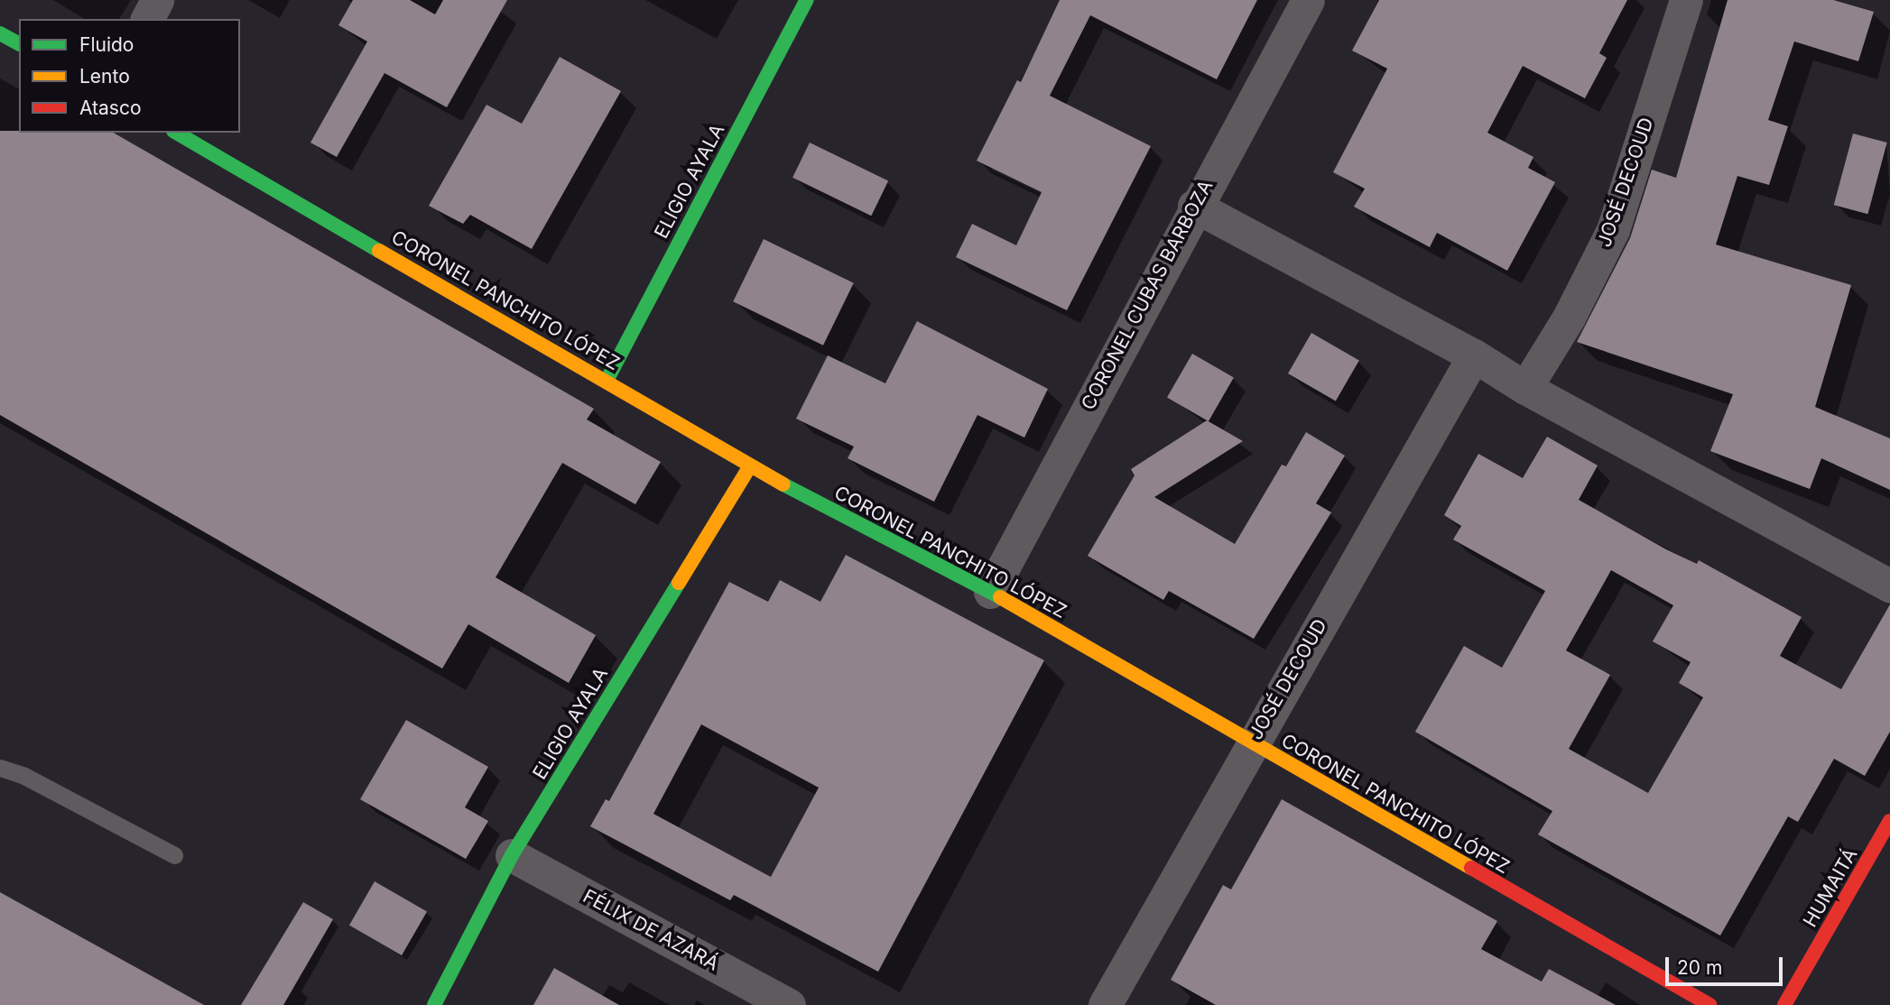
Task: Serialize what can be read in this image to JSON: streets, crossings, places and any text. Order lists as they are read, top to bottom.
{
  "streets": {
    "street": [
      "ELIGIO AYALA",
      "JOSÉ DECOUD",
      "CORONEL CUBAS BARBOZA",
      "CORONEL PANCHITO LÓPEZ",
      "HUMAITÁ",
      "FÉLIX DE AZARÁ"
    ]
  },
  "crossings": [
    ["ELIGIO AYALA", "CORONEL PANCHITO LÓPEZ"],
    ["ELIGIO AYALA", "FÉLIX DE AZARÁ"],
    ["JOSÉ DECOUD", "CORONEL PANCHITO LÓPEZ"],
    ["CORONEL CUBAS BARBOZA", "CORONEL PANCHITO LÓPEZ"]
  ],
  "legend": ["Fluido", "Lento", "Atasco"],
  "scale_bar": "20 m"
}
